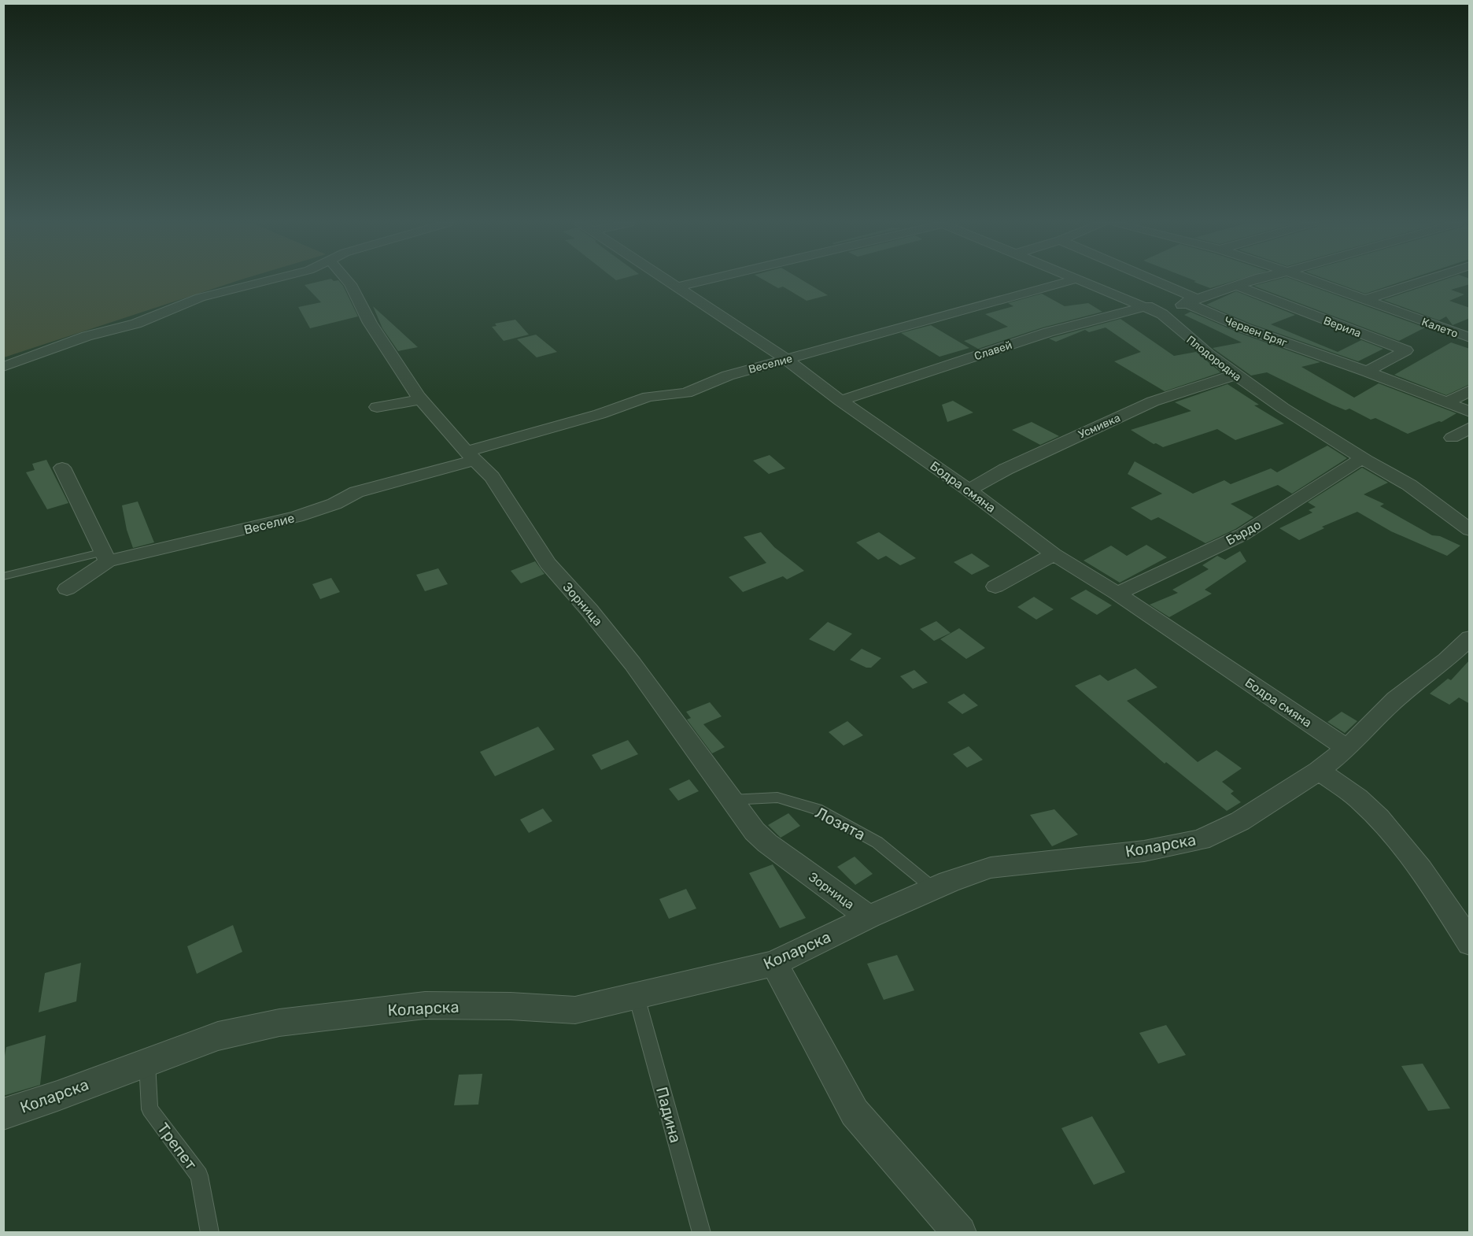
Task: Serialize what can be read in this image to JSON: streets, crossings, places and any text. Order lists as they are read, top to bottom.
{
  "streets": {
    "street": [
      "Верила",
      "Калето",
      "Червен Бряг",
      "Славей",
      "Плодородна",
      "Веселие",
      "Усмивка",
      "Бодра смяна",
      "Бърдо",
      "Зорница",
      "Коларска"
    ],
    "lane": ["Лозята", "Падина", "Трепет"]
  },
  "crossings": [
    ["Верила", "Червен Бряг"],
    ["Славей", "Плодородна"],
    ["Славей", "Бодра смяна"],
    ["Плодородна", "Усмивка"],
    ["Плодородна", "Бърдо"],
    ["Веселие", "Бодра смяна"],
    ["Веселие", "Зорница"],
    ["Усмивка", "Бодра смяна"],
    ["Бодра смяна", "Бърдо"],
    ["Бодра смяна", "Коларска"],
    ["Зорница", "Лозята"],
    ["Зорница", "Коларска"],
    ["Лозята", "Коларска"],
    ["Коларска", "Падина"],
    ["Коларска", "Трепет"]
  ]
}
